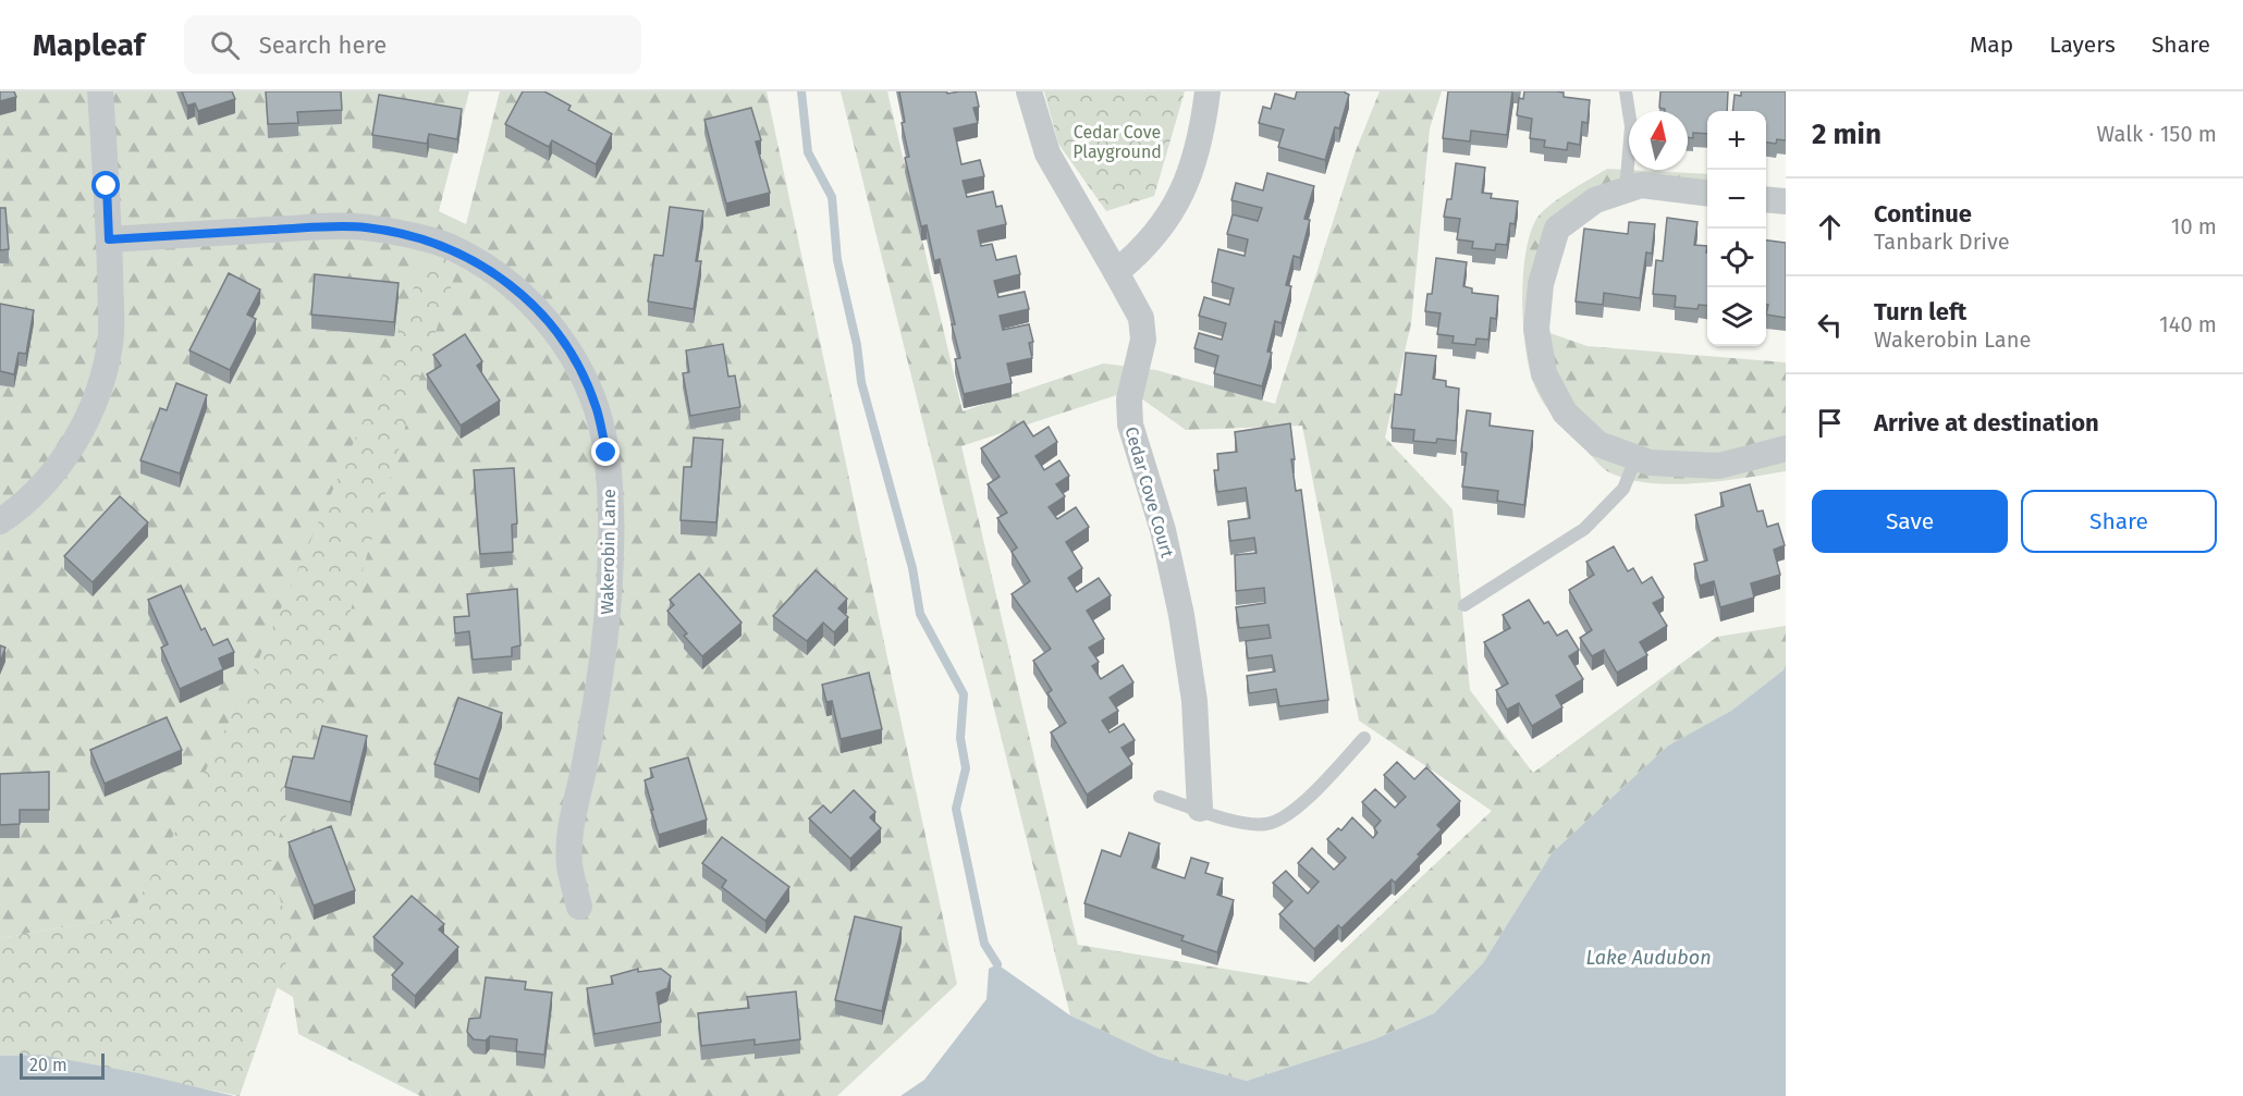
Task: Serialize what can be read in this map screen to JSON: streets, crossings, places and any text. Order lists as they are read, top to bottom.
{
  "streets": {
    "street": ["Cedar Cove Court", "Wakerobin Lane"]
  },
  "water": ["Lake Audubon"],
  "parks": ["Cedar Cove Playground"],
  "scale_bar": "20 m",
  "north": "top",
  "page": {
    "header": "Mapleaf",
    "search": "Search here",
    "nav": ["Map", "Layers", "Share"],
    "heading": ["2 min", "Walk · 150 m"],
    "map_buttons": ["+", "−"],
    "list": [
      ["Continue", "Tanbark Drive", "10 m"],
      ["Turn left", "Wakerobin Lane", "140 m"],
      "Arrive at destination"
    ],
    "buttons": ["Save", "Share"],
    "scale": "20 m"
  }
}
